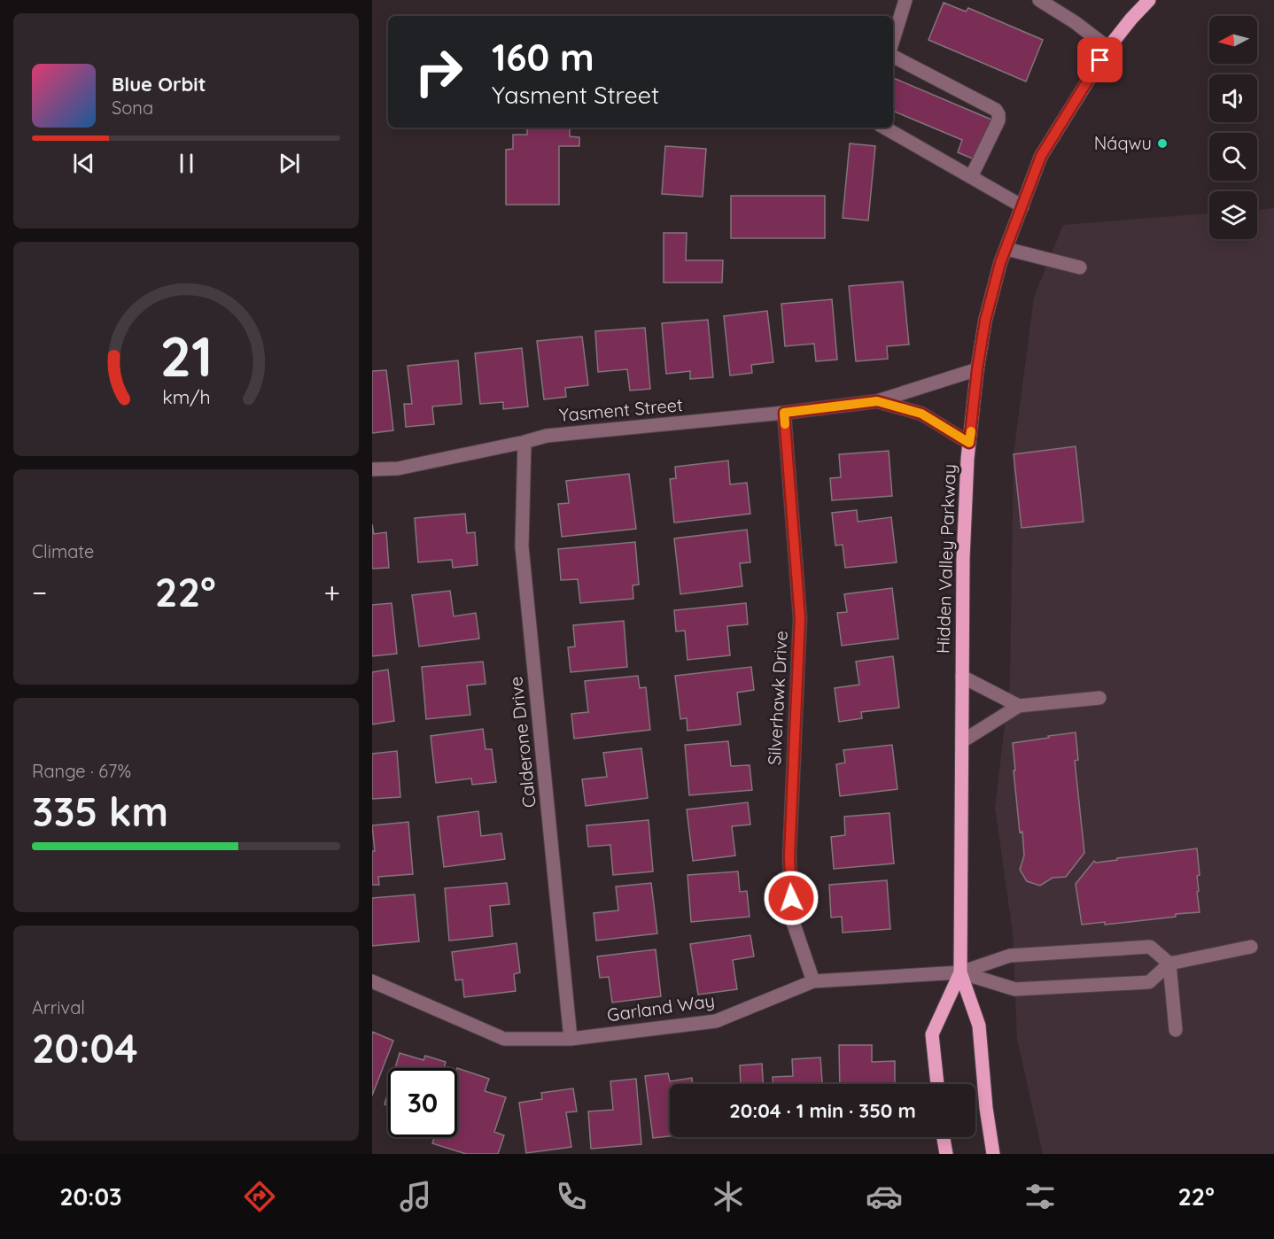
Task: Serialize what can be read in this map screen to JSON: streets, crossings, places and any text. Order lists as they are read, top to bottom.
{
  "streets": {
    "main road": ["Hidden Valley Parkway"],
    "street": [
      "Yasment Street",
      "Silverhawk Drive",
      "Calderone Drive",
      "Garland Way"
    ]
  },
  "crossings": [
    ["Yasment Street", "Hidden Valley Parkway"],
    ["Yasment Street", "Silverhawk Drive"],
    ["Yasment Street", "Calderone Drive"],
    ["Hidden Valley Parkway", "Garland Way"],
    ["Silverhawk Drive", "Garland Way"],
    ["Calderone Drive", "Garland Way"]
  ],
  "places": ["Náqwu"],
  "north": "left",
  "page": {
    "turn": ["160 m", "Yasment Street"],
    "song": ["Blue Orbit", "Sona"],
    "tile": [
      "Climate",
      ["Range · 67%", "335 km"],
      ["Arrival", "20:04"]
    ],
    "heat": ["−", "22°", "+"],
    "limit": "30",
    "trip": "20:04 · 1 min · 350 m",
    "tabs": ["20:03", "22°"],
    "gauge": ["21", "km/h"]
  }
}
